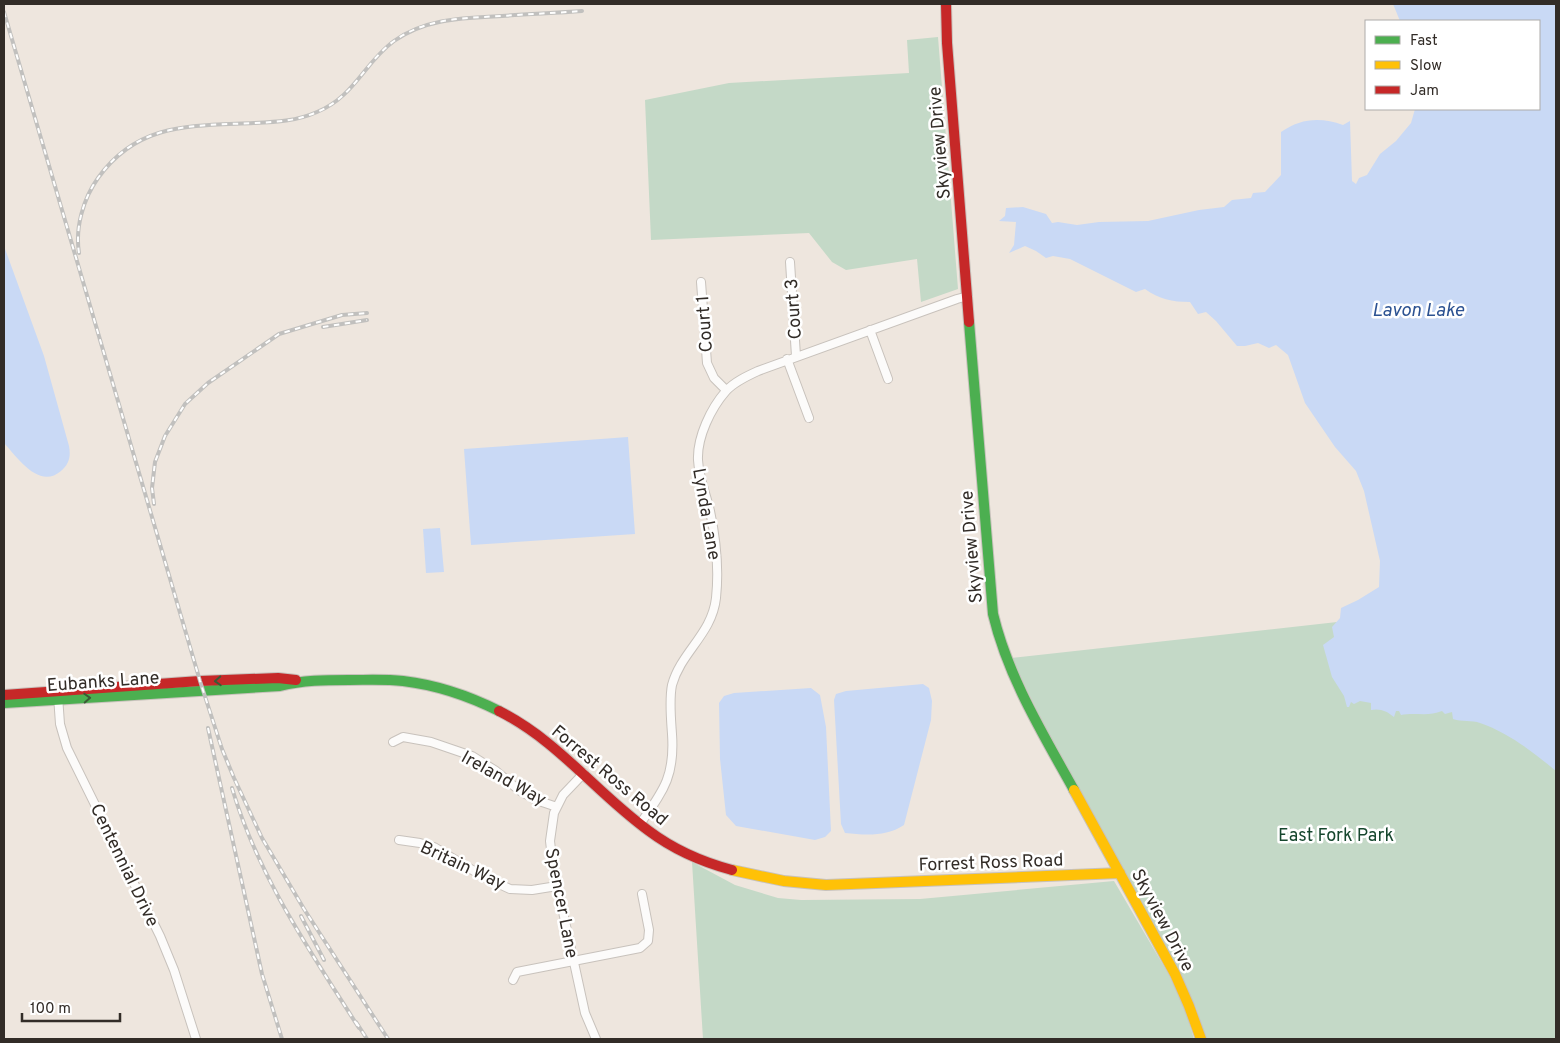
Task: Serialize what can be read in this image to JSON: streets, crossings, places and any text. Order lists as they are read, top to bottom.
{
  "streets": {
    "street": [
      "Skyview Drive",
      "Court 3",
      "Court 1",
      "Lynda Lane",
      "Eubanks Lane",
      "Forrest Ross Road",
      "Ireland Way",
      "Centennial Drive",
      "Britain Way",
      "Spencer Lane"
    ]
  },
  "crossings": [
    ["Skyview Drive", "Lynda Lane"],
    ["Skyview Drive", "Forrest Ross Road"],
    ["Court 3", "Lynda Lane"],
    ["Court 1", "Lynda Lane"],
    ["Lynda Lane", "Forrest Ross Road"],
    ["Eubanks Lane", "Forrest Ross Road"],
    ["Eubanks Lane", "Centennial Drive"],
    ["Forrest Ross Road", "Spencer Lane"],
    ["Ireland Way", "Spencer Lane"],
    ["Britain Way", "Spencer Lane"]
  ],
  "water": ["Lavon Lake"],
  "parks": ["East Fork Park"],
  "legend": ["Fast", "Slow", "Jam"],
  "scale_bar": "100 m"
}
